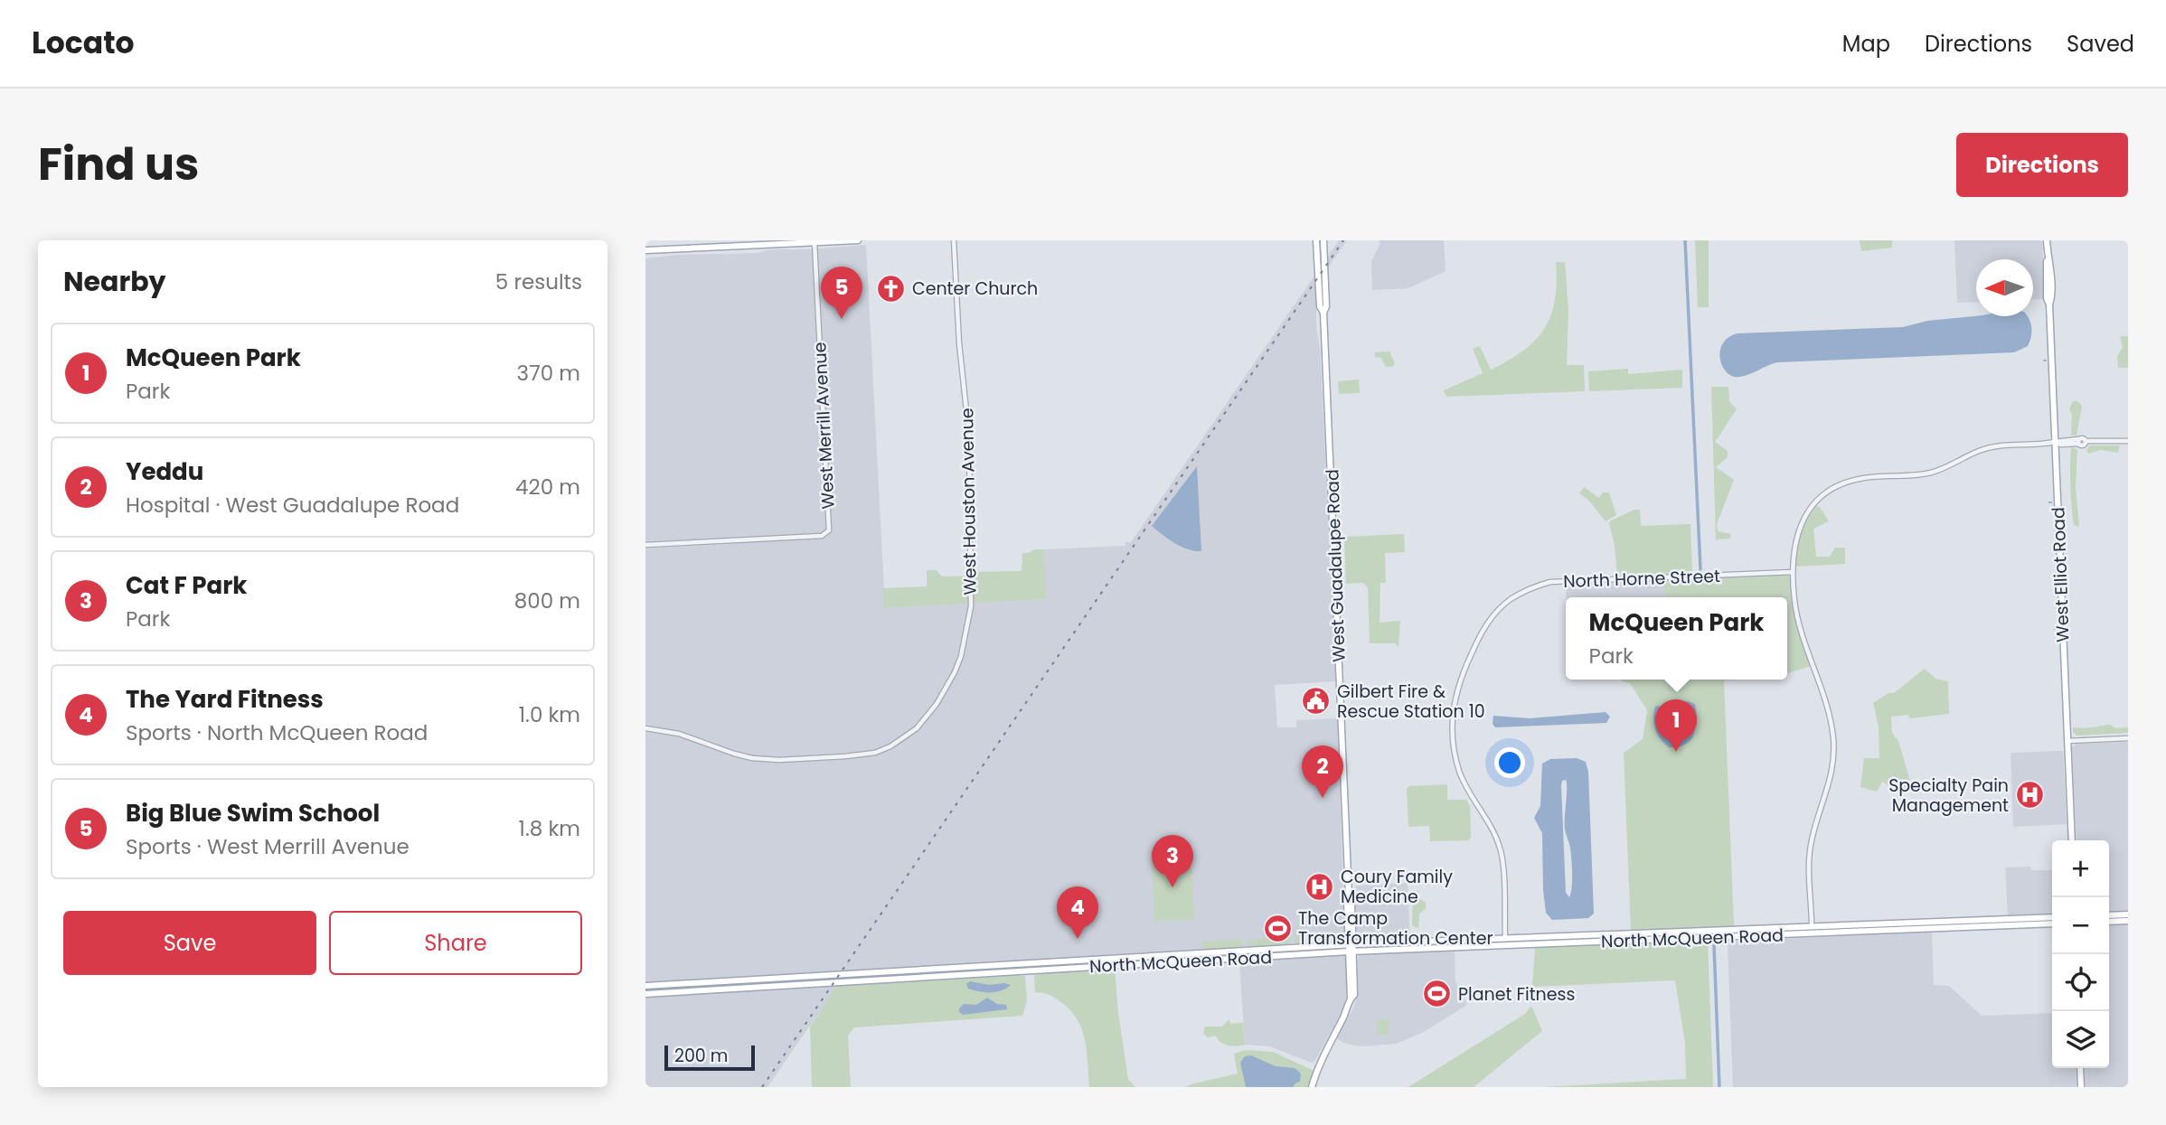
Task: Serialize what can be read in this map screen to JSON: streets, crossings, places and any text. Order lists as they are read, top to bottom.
{
  "streets": {
    "main road": ["West Guadalupe Road", "West Elliot Road", "North McQueen Road"],
    "street": ["West Merrill Avenue", "West Houston Avenue", "North Horne Street"]
  },
  "crossings": [
    ["West Guadalupe Road", "North McQueen Road"],
    ["North Horne Street", "North McQueen Road"]
  ],
  "places": {
    "church": ["Center Church"],
    "public building": ["Gilbert Fire & Rescue Station 10"],
    "hospital": ["Specialty Pain Management", "Coury Family Medicine"],
    "sports": ["The Camp Transformation Center", "Planet Fitness"]
  },
  "scale_bar": "200 m",
  "north": "left",
  "page": {
    "header": "Locato",
    "nav": ["Map", "Directions", "Saved"],
    "title": "Find us",
    "buttons": [
      "Directions",
      ["Save", "Share"]
    ],
    "heading": ["Nearby", "5 results"],
    "pins": [
      "5",
      "1",
      "2",
      "3",
      "4"
    ],
    "list": [
      {
        "mark": "1",
        "name": "McQueen Park",
        "note": "Park",
        "value": "370 m"
      },
      {
        "mark": "2",
        "name": "Yeddu",
        "note": "Hospital · West Guadalupe Road",
        "value": "420 m"
      },
      {
        "mark": "3",
        "name": "Cat F Park",
        "note": "Park",
        "value": "800 m"
      },
      {
        "mark": "4",
        "name": "The Yard Fitness",
        "note": "Sports · North McQueen Road",
        "value": "1.0 km"
      },
      {
        "mark": "5",
        "name": "Big Blue Swim School",
        "note": "Sports · West Merrill Avenue",
        "value": "1.8 km"
      }
    ],
    "popup": ["McQueen Park", "Park"],
    "map_buttons": ["+", "−"],
    "scale": "200 m"
  }
}
